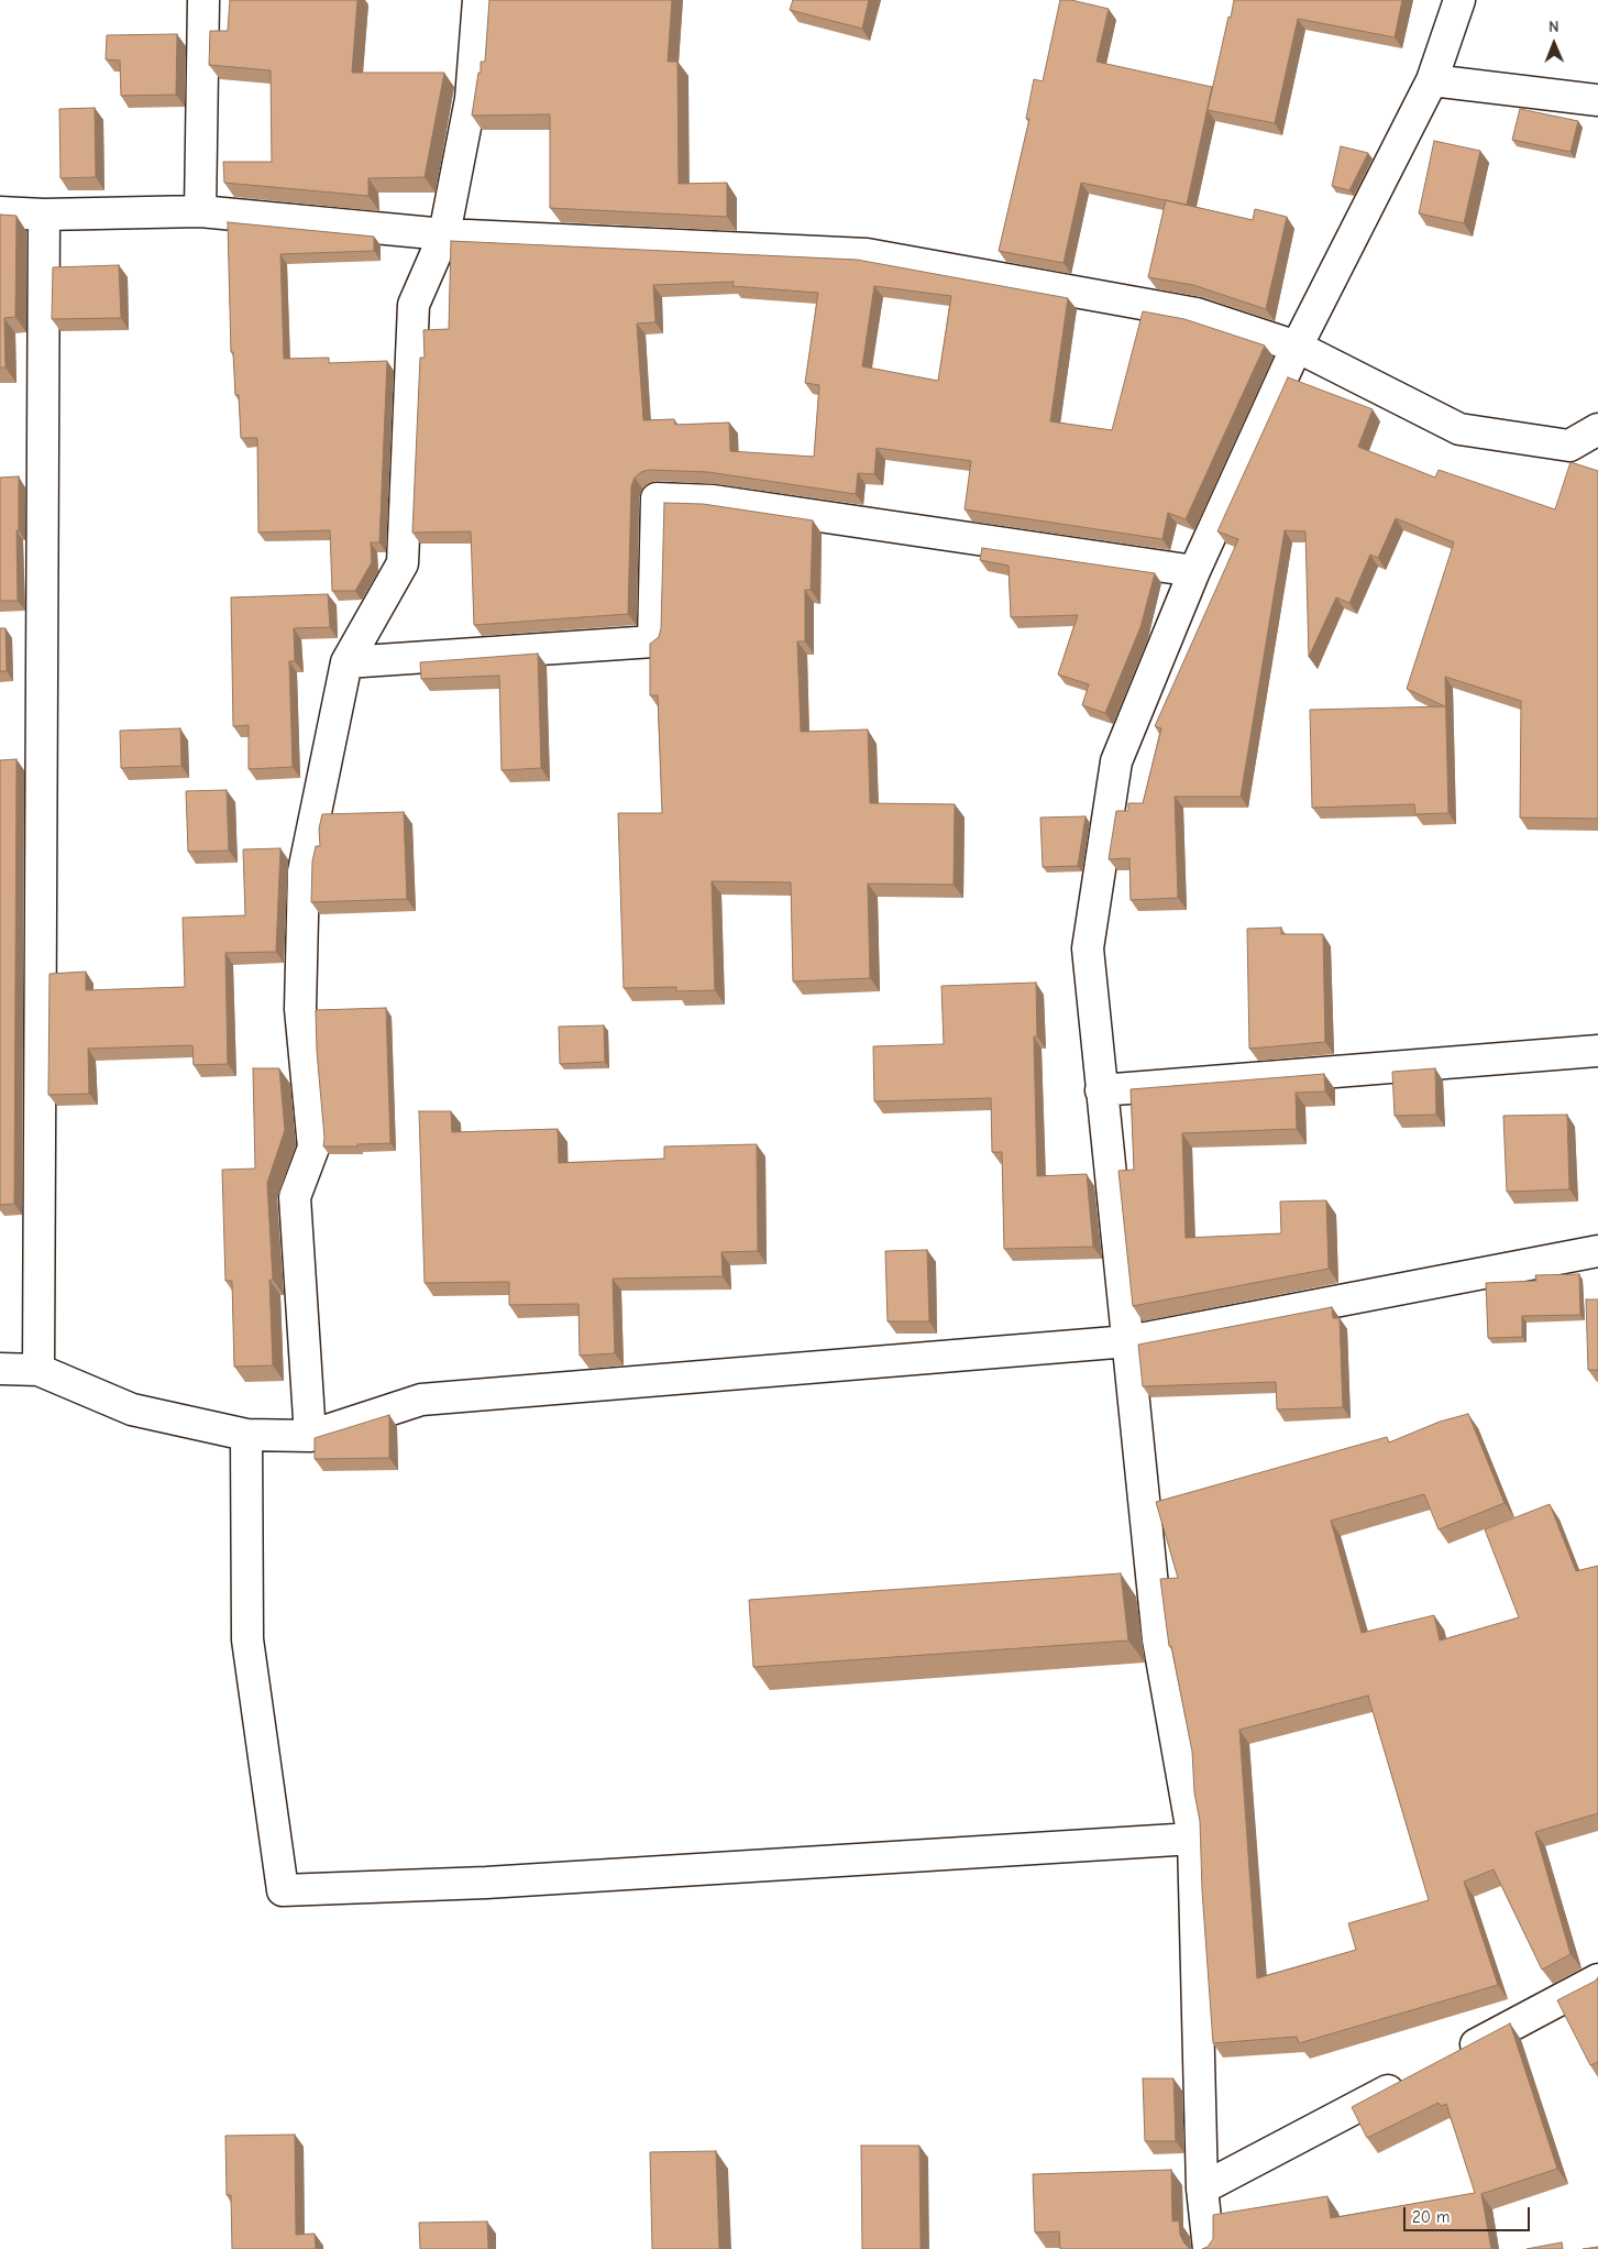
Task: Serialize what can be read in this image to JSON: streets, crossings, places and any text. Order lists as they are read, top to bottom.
{
  "scale_bar": "20 m",
  "north": "top"
}
